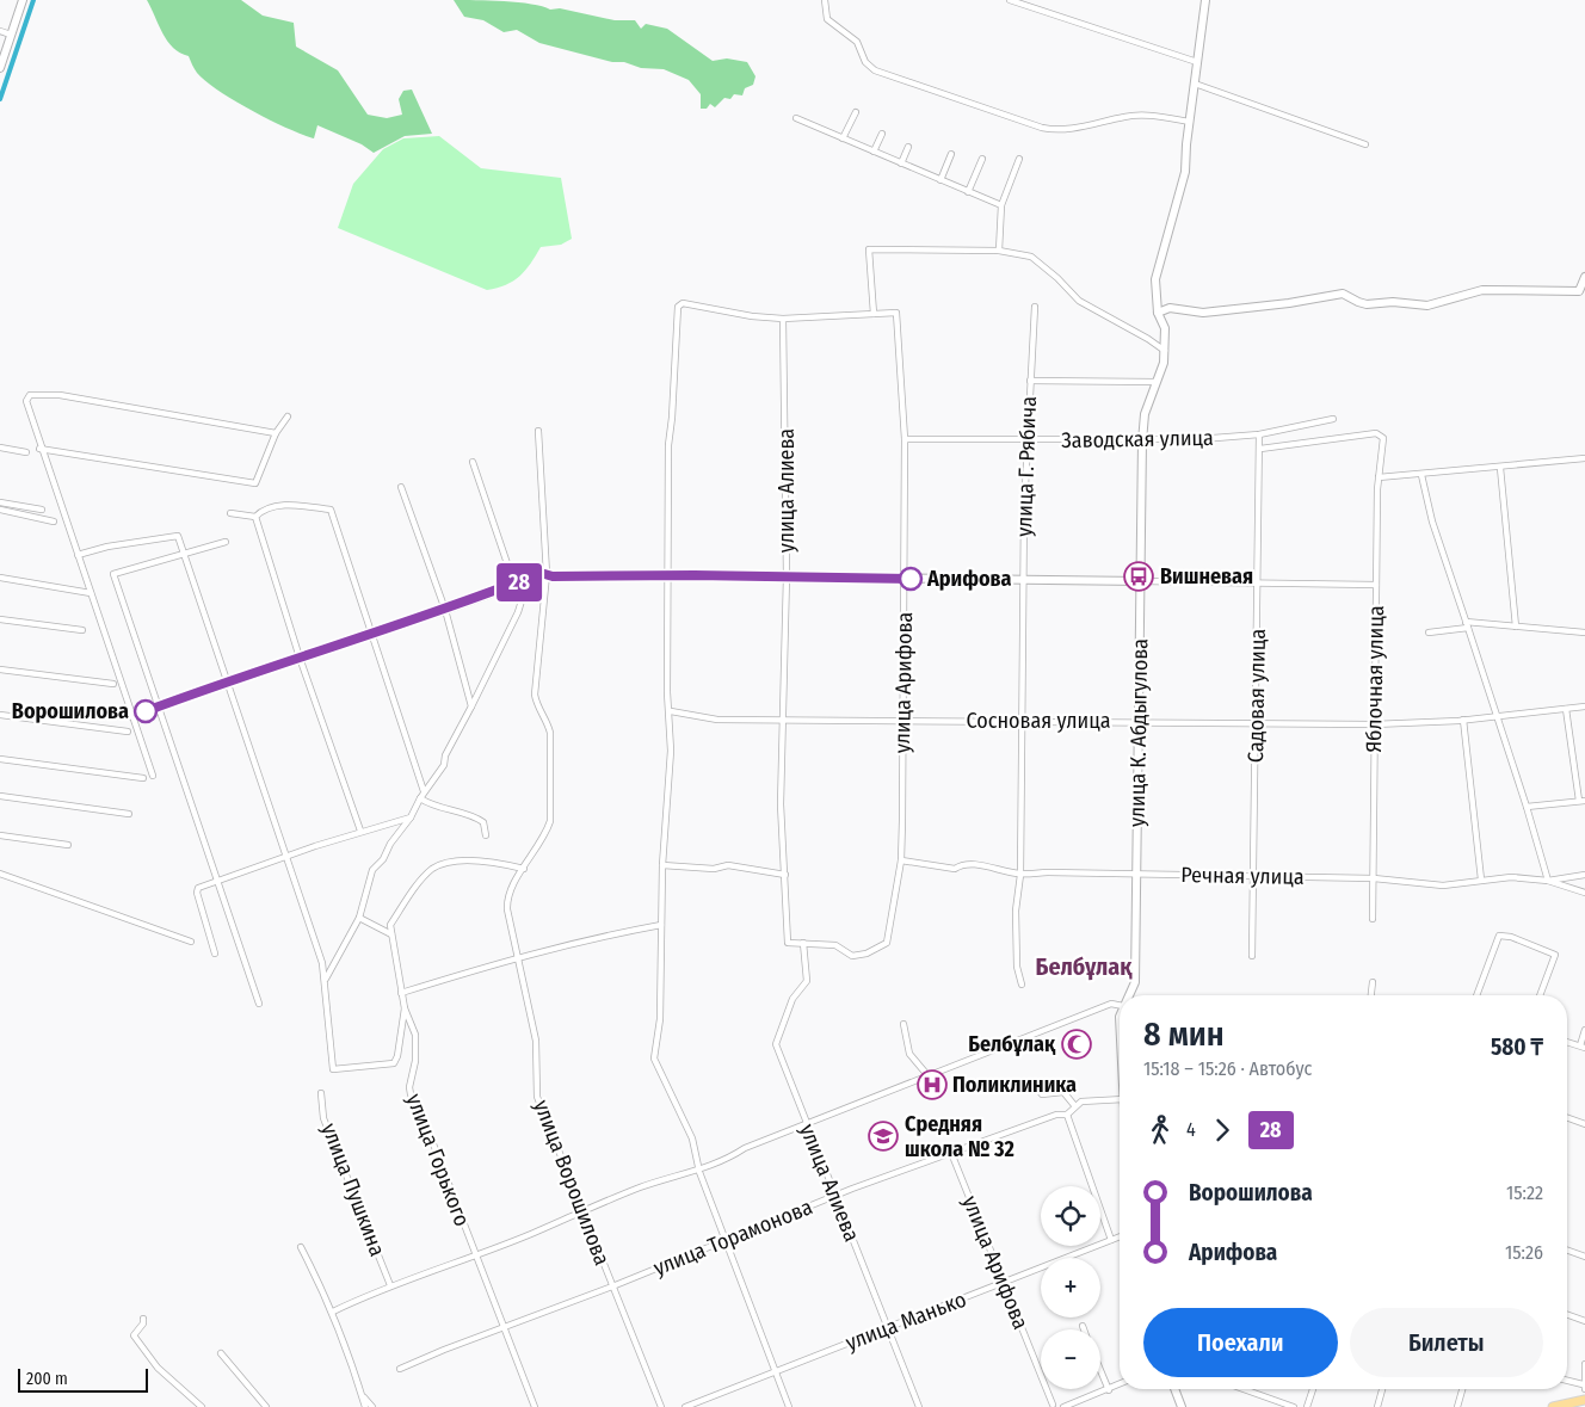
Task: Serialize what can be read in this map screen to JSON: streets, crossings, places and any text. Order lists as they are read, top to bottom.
{
  "streets": {
    "street": [
      "Заводская улица",
      "улица Г. Рябича",
      "улица Алиева",
      "Яблочная улица",
      "улица Арифова",
      "Садовая улица",
      "Сосновая улица",
      "улица К. Абдыгулова",
      "Речная улица",
      "улица Горького",
      "улица Ворошилова",
      "улица Пушкина",
      "улица Торамонова",
      "улица Манько"
    ]
  },
  "crossings": [
    ["Заводская улица", "улица Г. Рябича"],
    ["Заводская улица", "улица Арифова"],
    ["Заводская улица", "Садовая улица"],
    ["Заводская улица", "улица К. Абдыгулова"],
    ["улица Г. Рябича", "Сосновая улица"],
    ["улица Г. Рябича", "Речная улица"],
    ["улица Алиева", "улица Арифова"],
    ["улица Алиева", "Сосновая улица"],
    ["улица Алиева", "улица Торамонова"],
    ["улица Алиева", "улица Манько"],
    ["Яблочная улица", "Садовая улица"],
    ["Яблочная улица", "Сосновая улица"],
    ["Яблочная улица", "Речная улица"],
    ["улица Арифова", "Сосновая улица"],
    ["улица Арифова", "Речная улица"],
    ["улица Арифова", "улица Торамонова"],
    ["улица Арифова", "улица Манько"],
    ["Садовая улица", "Сосновая улица"],
    ["Садовая улица", "Речная улица"],
    ["Сосновая улица", "улица К. Абдыгулова"],
    ["улица К. Абдыгулова", "Речная улица"],
    ["улица Горького", "улица Торамонова"],
    ["улица Ворошилова", "улица Торамонова"]
  ],
  "districts": ["Белбұлақ"],
  "places": {
    "bus stop": ["Вишневая"],
    "other": ["Арифова", "Ворошилова"],
    "mosque": ["Белбұлақ"],
    "hospital": ["Поликлиника"],
    "school or university": ["Средняя школа № 32"]
  },
  "lines": ["bus line 28"],
  "scale_bar": "200 m",
  "page": {
    "on_map": "28",
    "heading": ["8 мин", "15:18 – 15:26 · Автобус", "580 ₸"],
    "legs": ["4", "28"],
    "list": [
      {
        "name": "Ворошилова",
        "value": "15:22"
      },
      {
        "name": "Арифова",
        "value": "15:26"
      }
    ],
    "map_buttons": ["+", "−"],
    "buttons": ["Поехали", "Билеты"],
    "scale": "200 m"
  }
}
